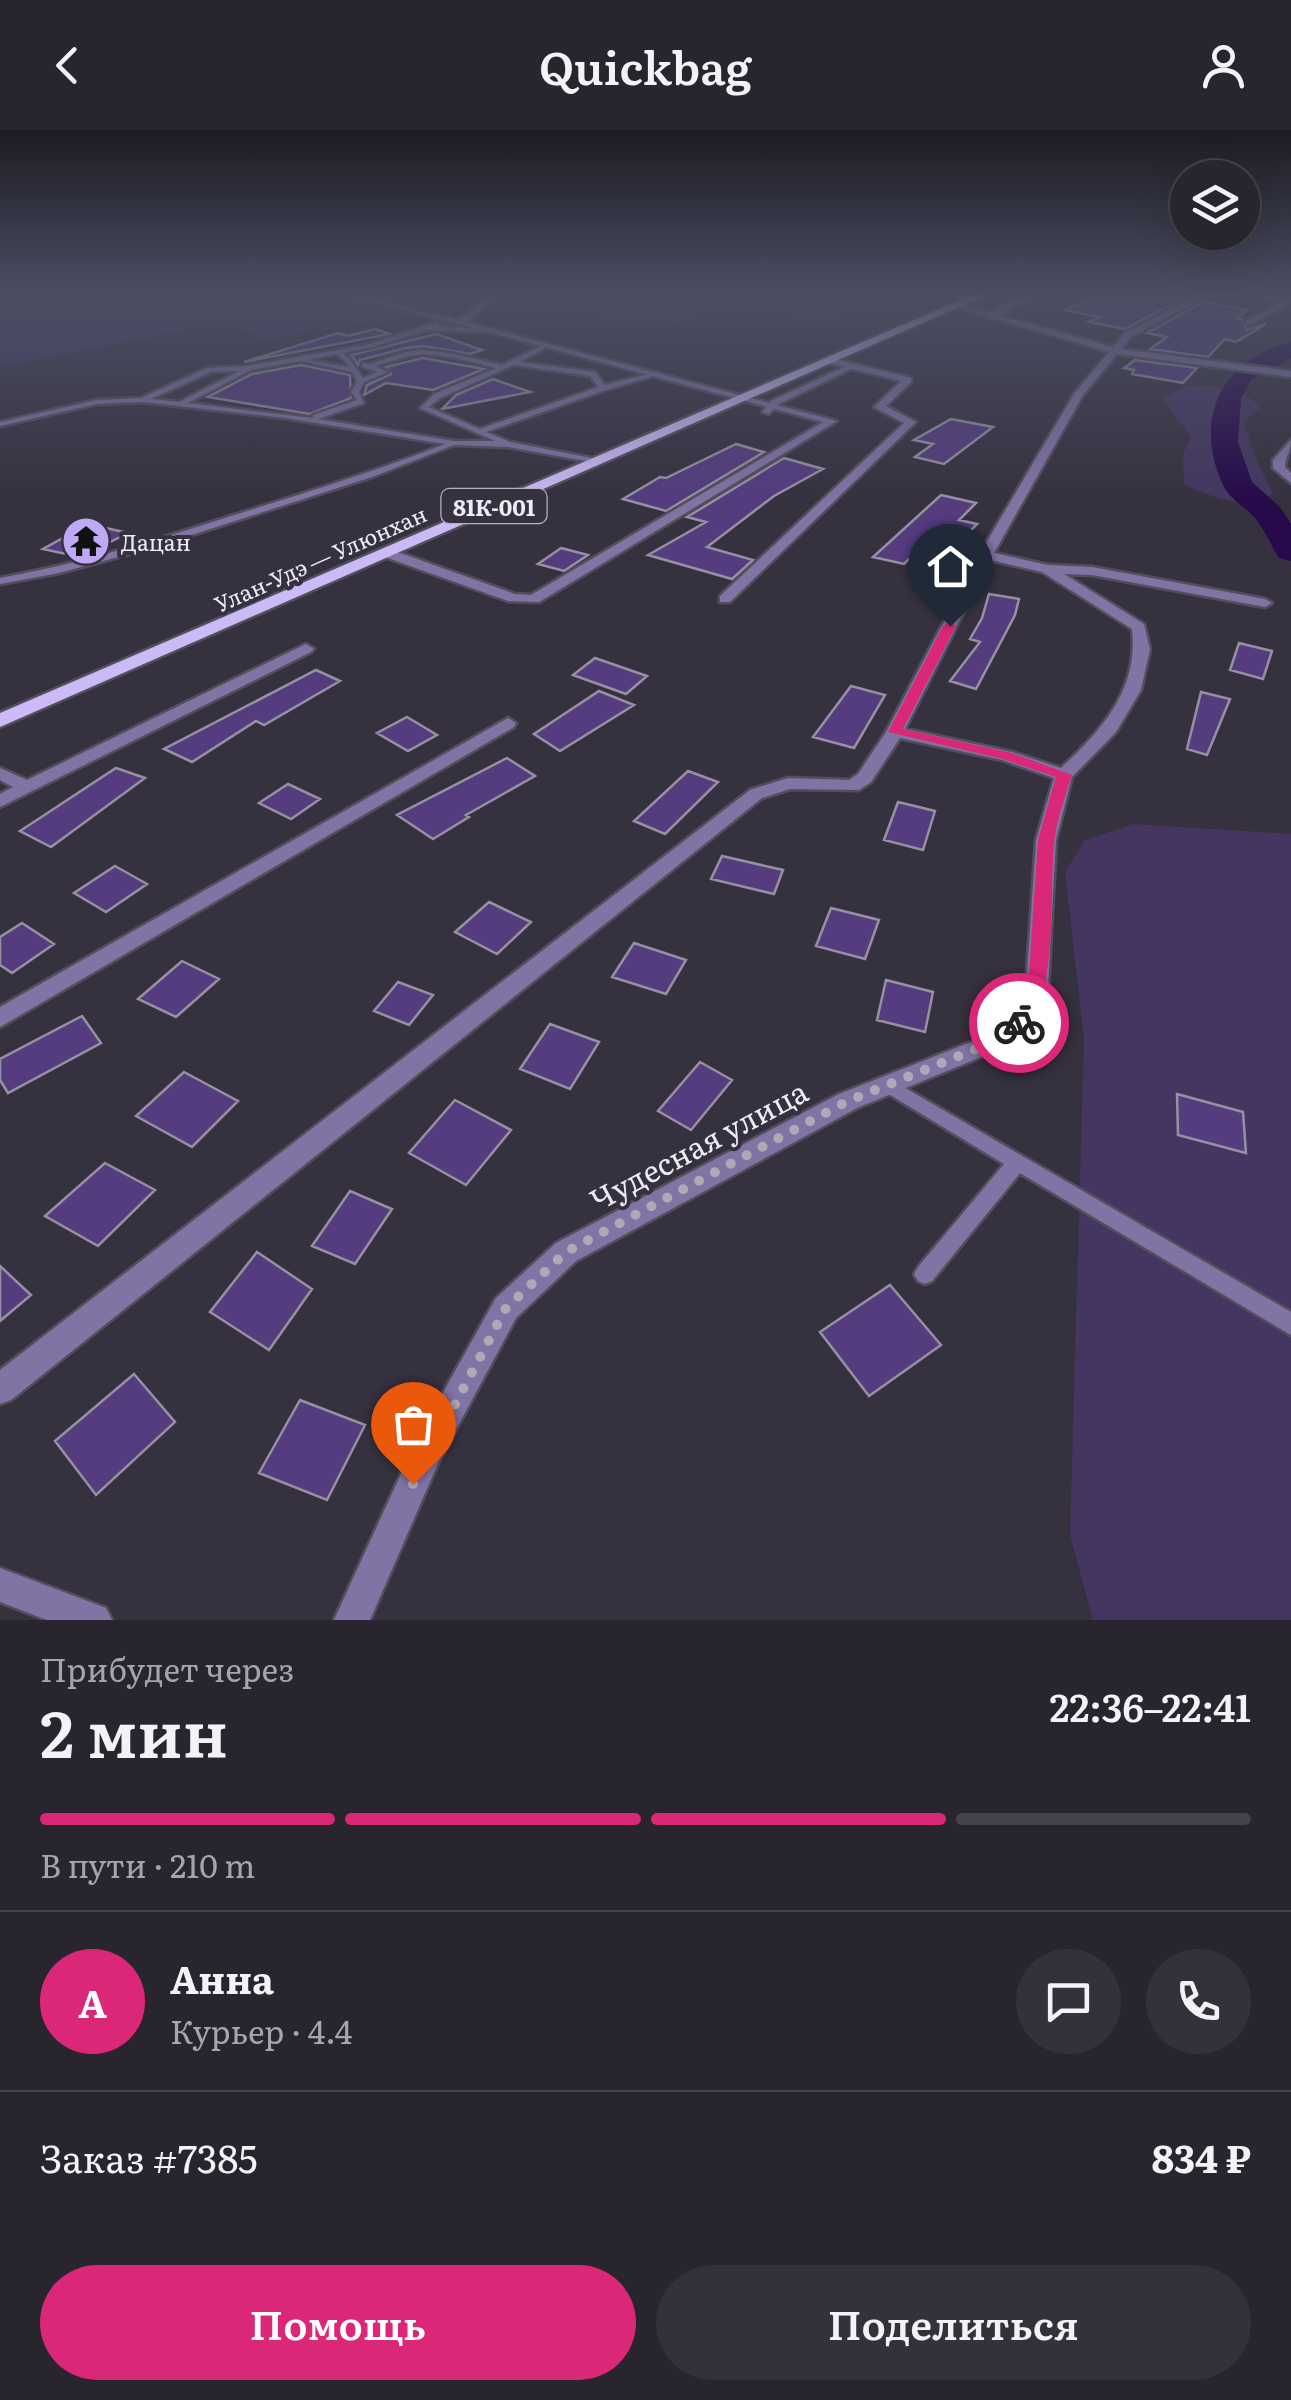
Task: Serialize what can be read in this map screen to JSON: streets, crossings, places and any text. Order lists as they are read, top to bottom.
{
  "streets": {
    "main road": ["81К-001", "Улан-Удэ — Улюнхан"],
    "street": ["Чудесная улица"]
  },
  "places": {
    "temple": ["Дацан"]
  },
  "page": {
    "header": "Quickbag",
    "heading": ["2 мин", "Прибудет через", "22:36–22:41"],
    "panel": [
      "Анна",
      "Курьер · 4.4",
      "Заказ #7385",
      "834 ₽"
    ],
    "bar": "В пути · 210 m",
    "round": "А",
    "buttons": ["Помощь", "Поделиться"]
  }
}
